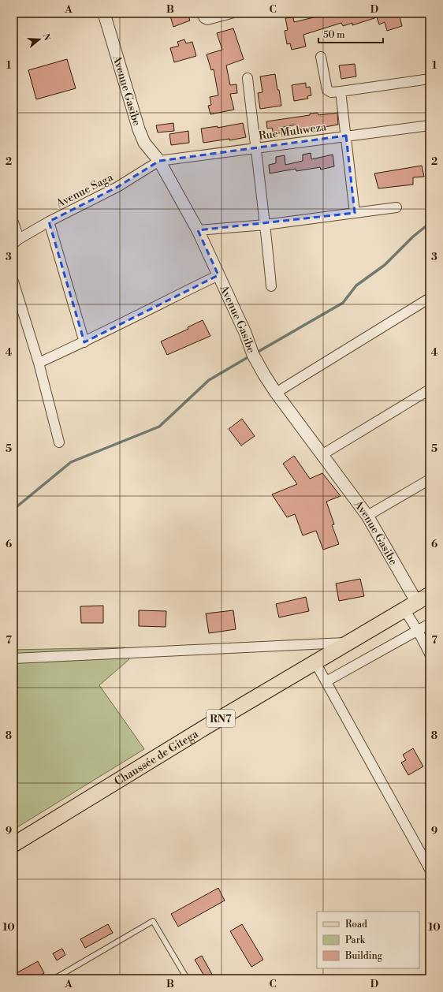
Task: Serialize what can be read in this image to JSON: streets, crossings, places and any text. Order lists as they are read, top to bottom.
{
  "streets": {
    "main road": ["RN7", "Chaussée de Gitega"],
    "street": ["Avenue Gasibe", "Rue Muhweza", "Avenue Saga"]
  },
  "crossings": [
    ["Avenue Gasibe", "Rue Muhweza"],
    ["Avenue Gasibe", "Avenue Saga"],
    ["Avenue Gasibe", "Chaussée de Gitega"],
    ["Rue Muhweza", "Avenue Saga"]
  ],
  "legend": ["Road", "Park", "Building"],
  "scale_bar": "50 m",
  "north": "right",
  "grid": {
    "columns": [
      "A",
      "B",
      "C",
      "D"
    ],
    "rows": [
      "1",
      "2",
      "3",
      "4",
      "5",
      "6",
      "7",
      "8",
      "9",
      "10"
    ]
  }
}
